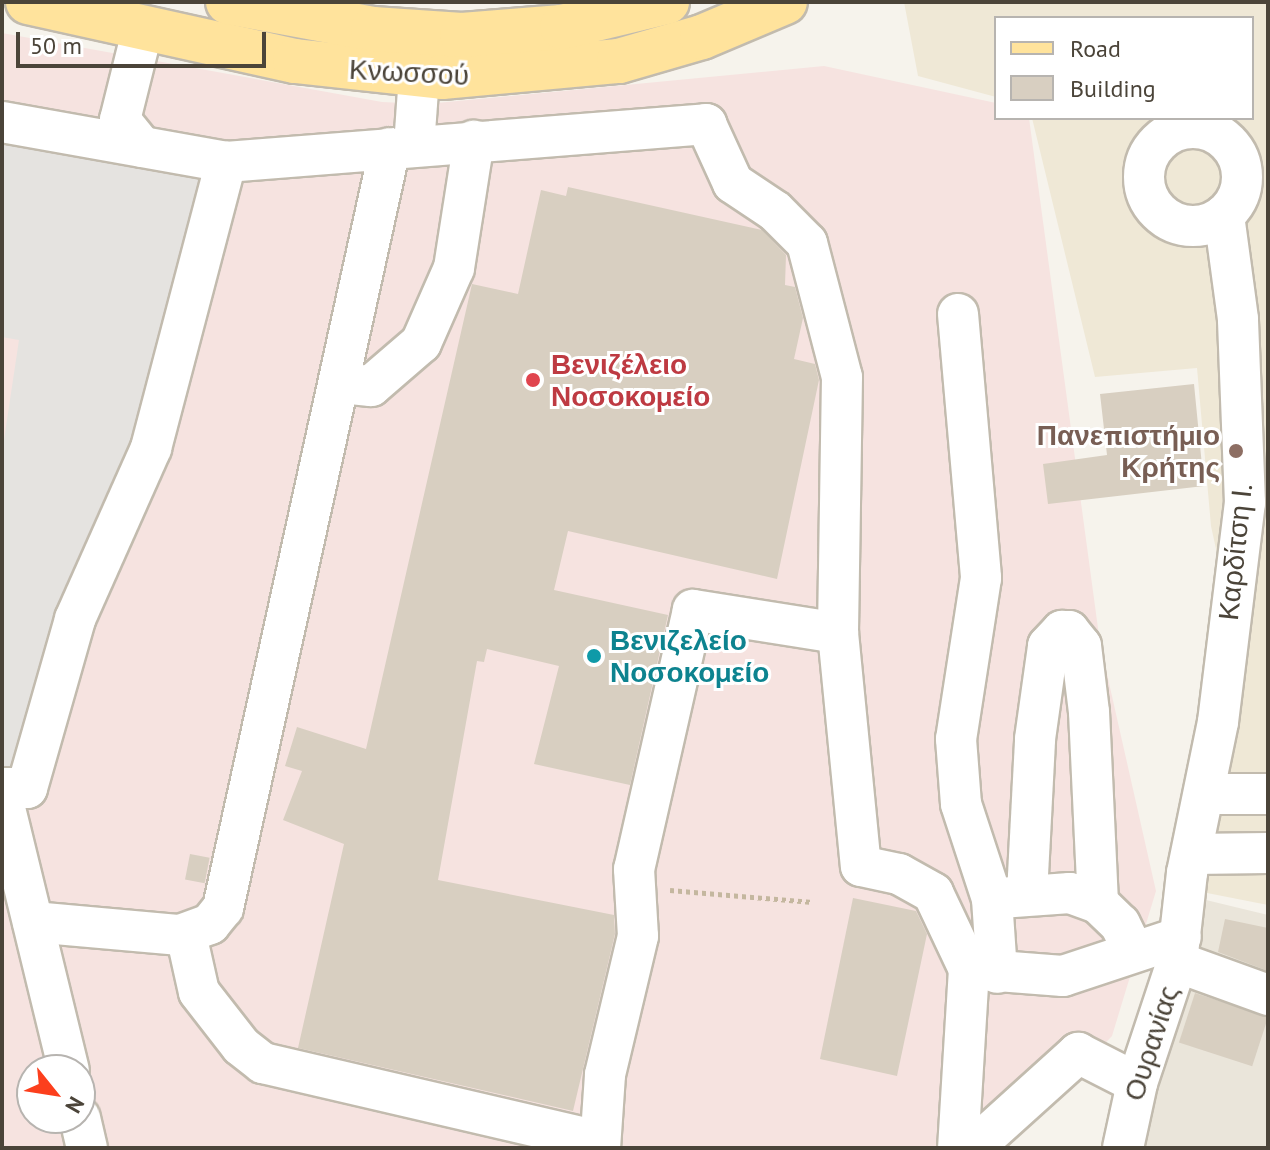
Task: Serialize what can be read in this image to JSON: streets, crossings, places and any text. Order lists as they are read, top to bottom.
{
  "streets": {
    "main road": ["Κνωσσού"],
    "street": ["Καρδίτση Ι.", "Ουρανίας"]
  },
  "crossings": [
    ["Καρδίτση Ι.", "Ουρανίας"]
  ],
  "places": ["Βενιζέλειο Νοσοκομείο", "Πανεπιστήμιο Κρήτης", "Βενιζελείο Νοσοκομείο"],
  "legend": ["Road", "Building"],
  "scale_bar": "50 m",
  "north": "bottom right"
}
